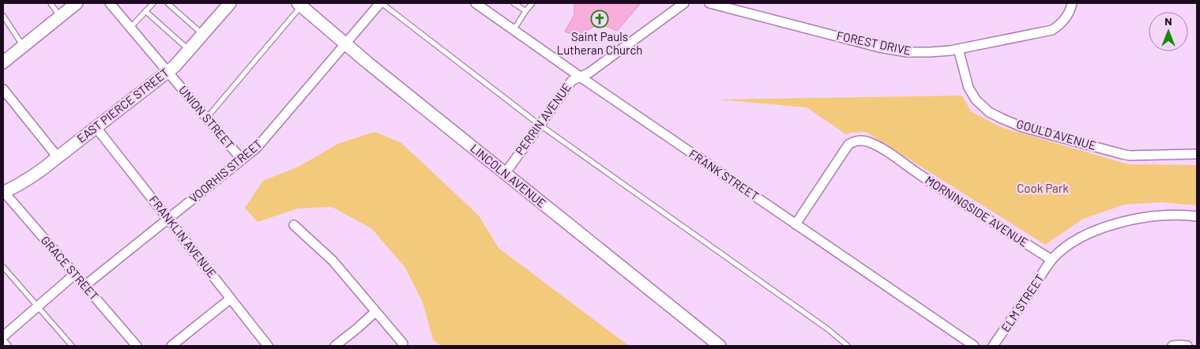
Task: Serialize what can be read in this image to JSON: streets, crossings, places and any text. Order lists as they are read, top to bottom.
{
  "streets": {
    "street": [
      "FOREST DRIVE",
      "EAST PIERCE STREET",
      "UNION STREET",
      "PERRIN AVENUE",
      "GOULD AVENUE",
      "VOORHIS STREET",
      "FRANK STREET",
      "LINCOLN AVENUE",
      "MORNINGSIDE AVENUE",
      "FRANKLIN AVENUE",
      "GRACE STREET",
      "ELM STREET"
    ]
  },
  "crossings": [
    ["FOREST DRIVE", "GOULD AVENUE"],
    ["EAST PIERCE STREET", "UNION STREET"],
    ["EAST PIERCE STREET", "FRANKLIN AVENUE"],
    ["EAST PIERCE STREET", "GRACE STREET"],
    ["UNION STREET", "VOORHIS STREET"],
    ["PERRIN AVENUE", "FRANK STREET"],
    ["PERRIN AVENUE", "LINCOLN AVENUE"],
    ["VOORHIS STREET", "LINCOLN AVENUE"],
    ["VOORHIS STREET", "FRANKLIN AVENUE"],
    ["VOORHIS STREET", "GRACE STREET"],
    ["FRANK STREET", "MORNINGSIDE AVENUE"],
    ["MORNINGSIDE AVENUE", "ELM STREET"]
  ],
  "parks": ["Cook Park"],
  "places": {
    "church": ["Saint Pauls Lutheran Church"]
  },
  "north": "top"
}
